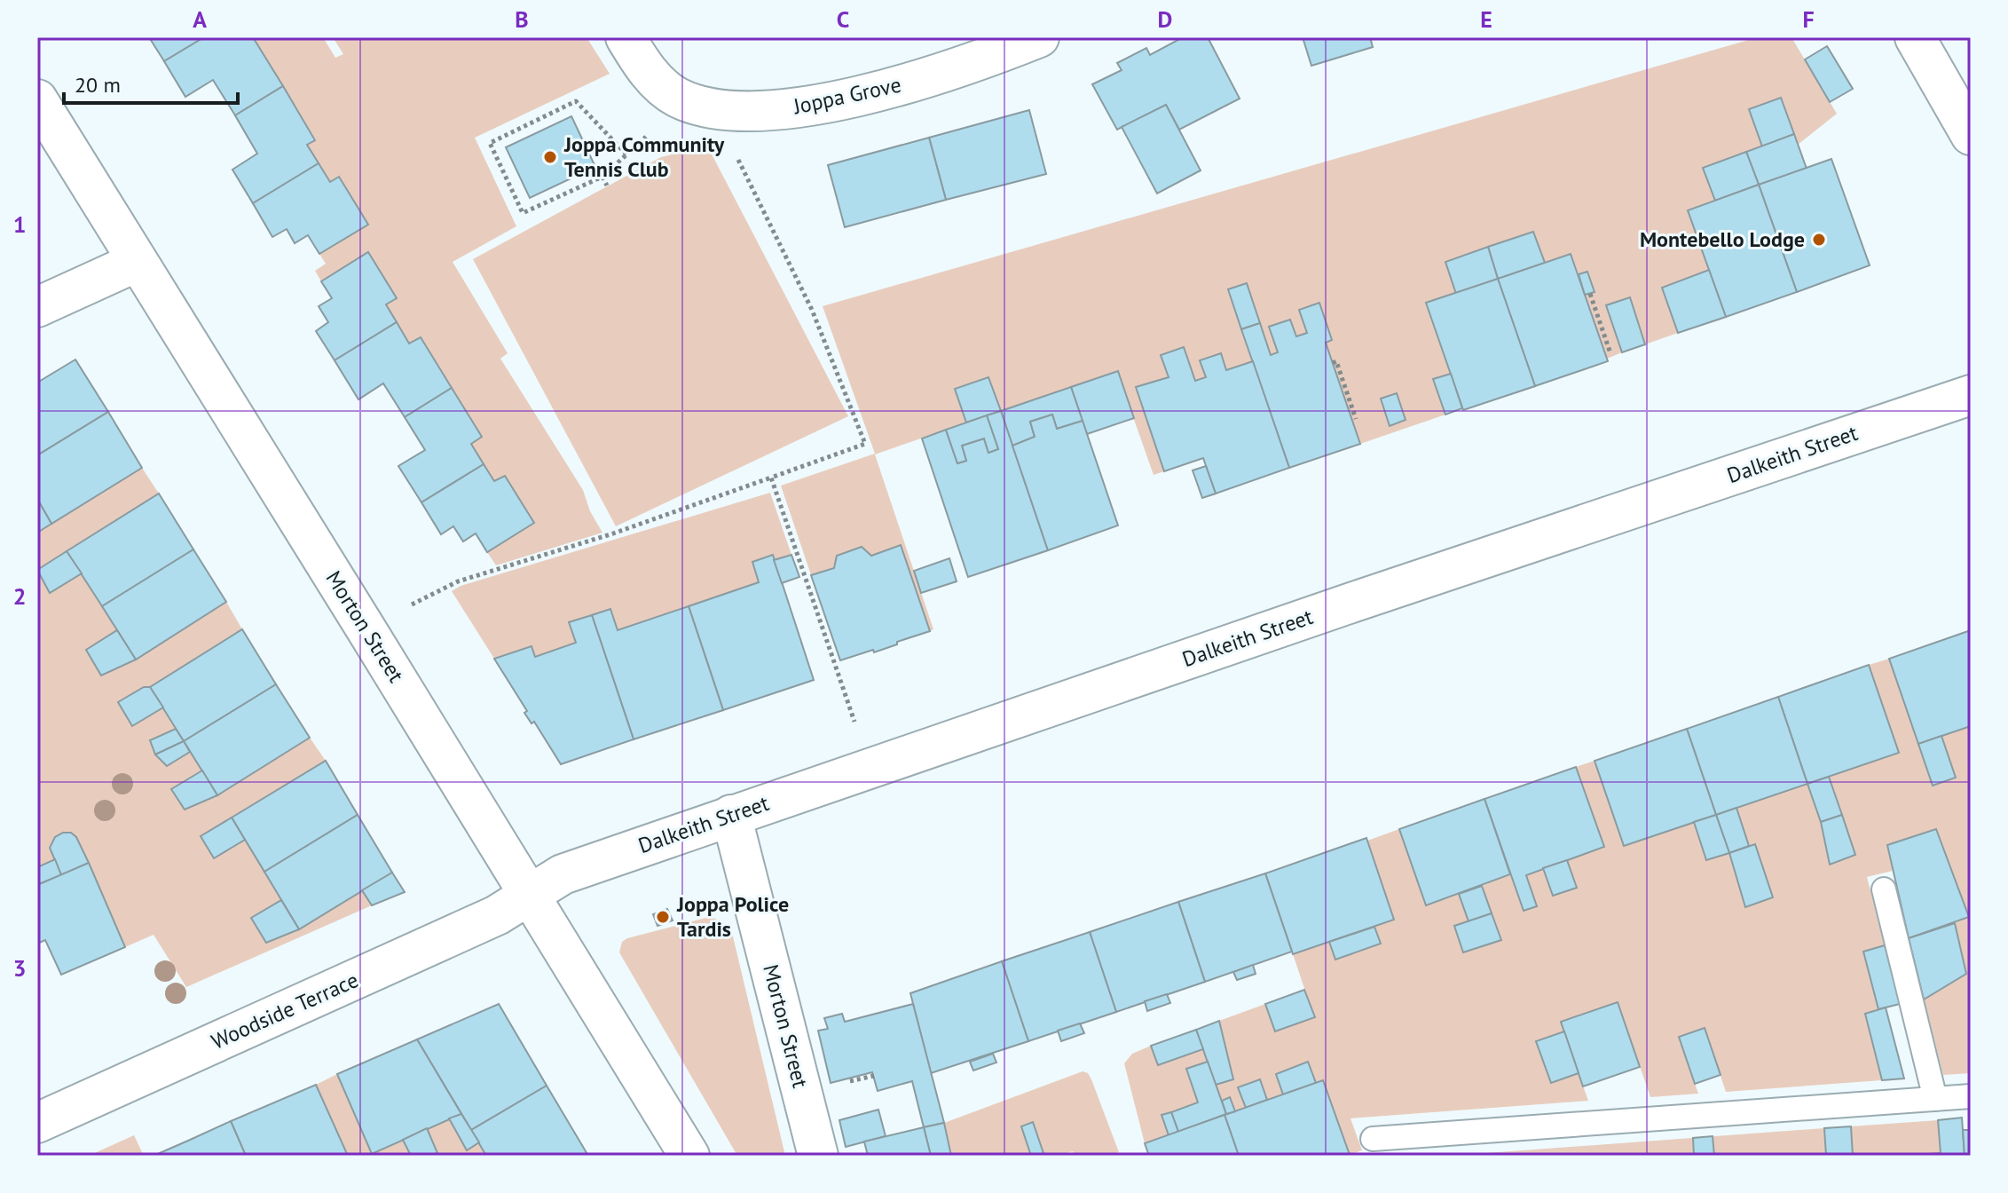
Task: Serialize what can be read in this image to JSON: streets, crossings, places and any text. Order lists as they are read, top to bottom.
{
  "streets": {
    "street": [
      "Joppa Grove",
      "Dalkeith Street",
      "Morton Street",
      "Woodside Terrace"
    ]
  },
  "crossings": [
    ["Dalkeith Street", "Morton Street"],
    ["Dalkeith Street", "Woodside Terrace"],
    ["Morton Street", "Woodside Terrace"]
  ],
  "places": ["Joppa Community Tennis Club", "Montebello Lodge", "Joppa Police Tardis"],
  "scale_bar": "20 m",
  "grid": {
    "columns": [
      "A",
      "B",
      "C",
      "D",
      "E",
      "F"
    ],
    "rows": ["1", "2", "3"]
  }
}
